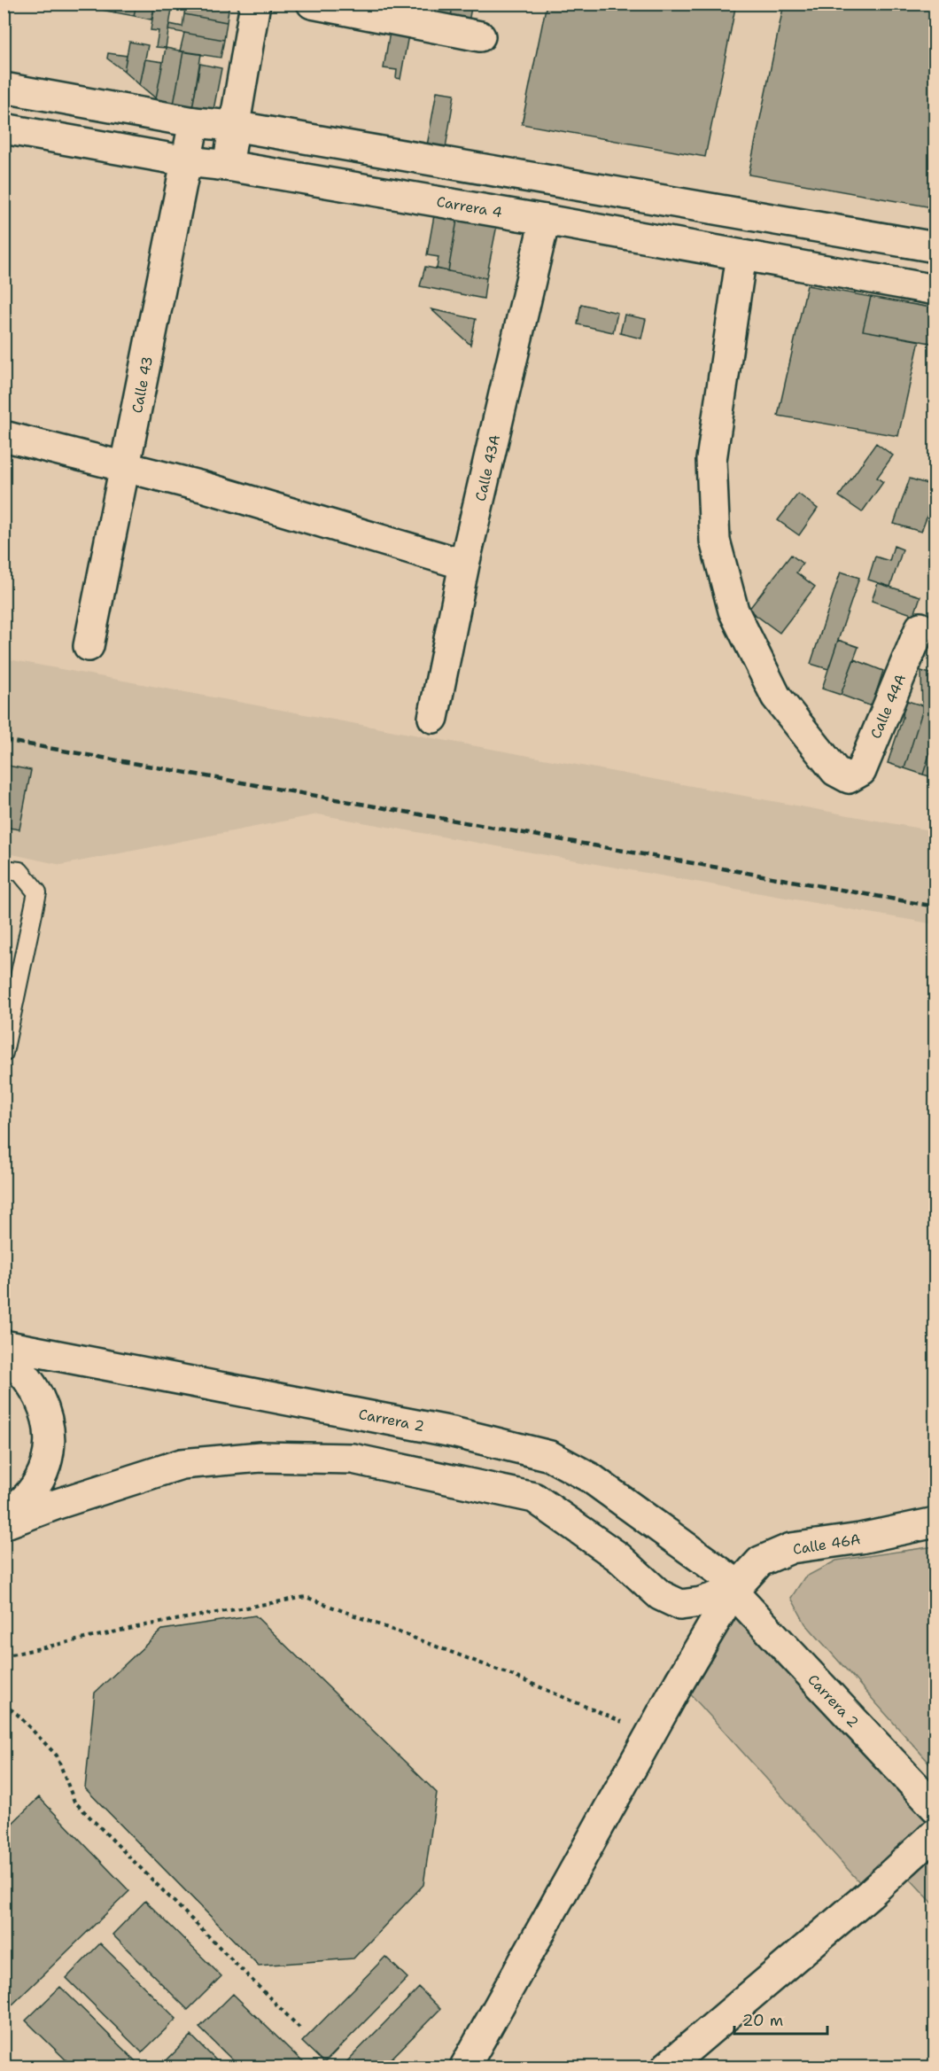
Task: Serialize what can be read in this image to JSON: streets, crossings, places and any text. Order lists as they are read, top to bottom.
{
  "streets": {
    "street": [
      "Carrera 4",
      "Calle 43",
      "Calle 43A",
      "Calle 44A",
      "Carrera 2",
      "Calle 46A"
    ]
  },
  "crossings": [
    ["Carrera 4", "Calle 43"],
    ["Carrera 4", "Calle 43A"],
    ["Carrera 4", "Calle 44A"],
    ["Carrera 2", "Calle 46A"]
  ],
  "scale_bar": "20 m"
}
